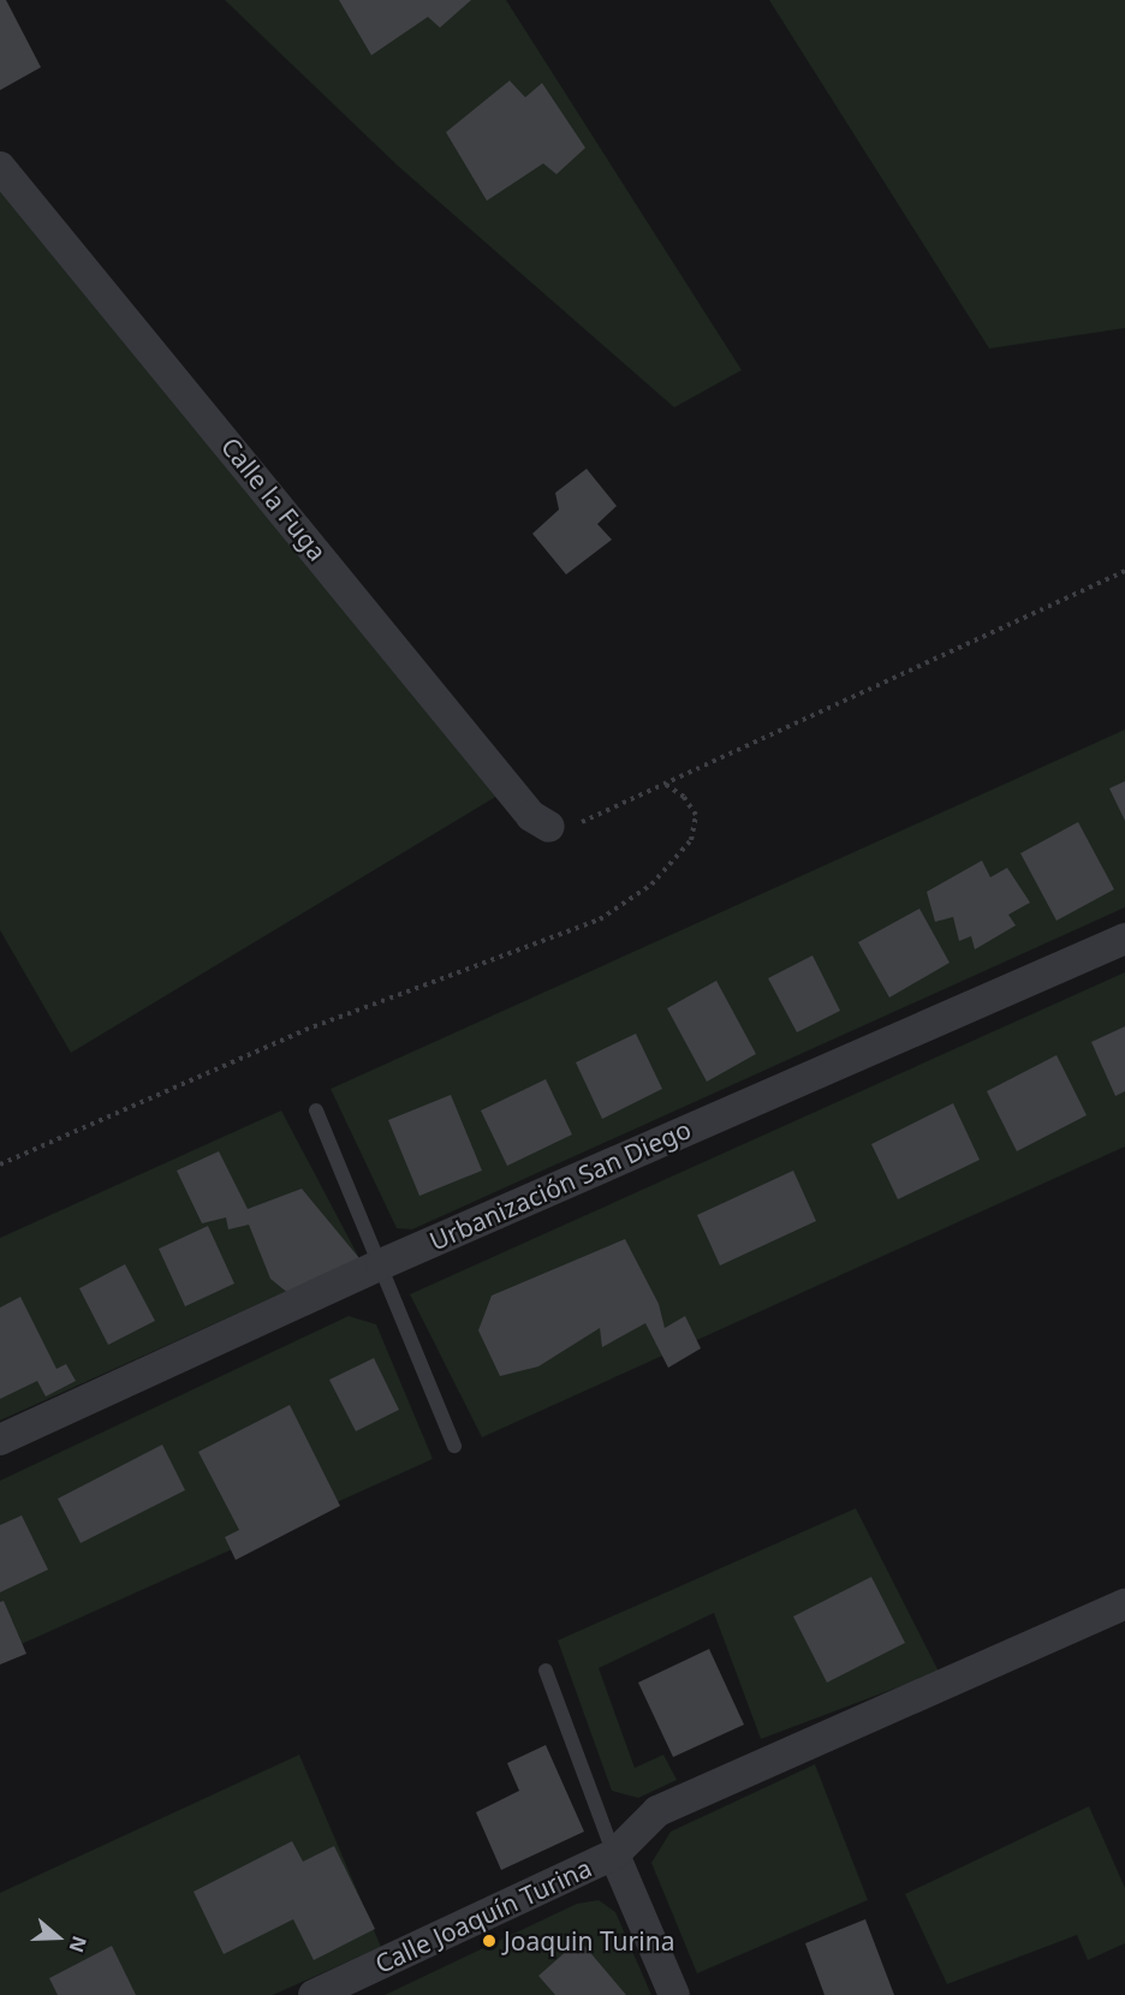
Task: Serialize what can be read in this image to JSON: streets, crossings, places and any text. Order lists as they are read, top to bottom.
{
  "streets": {
    "street": ["Calle la Fuga", "Urbanización San Diego", "Calle Joaquín Turina"]
  },
  "places": ["Joaquin Turina"],
  "north": "right"
}
